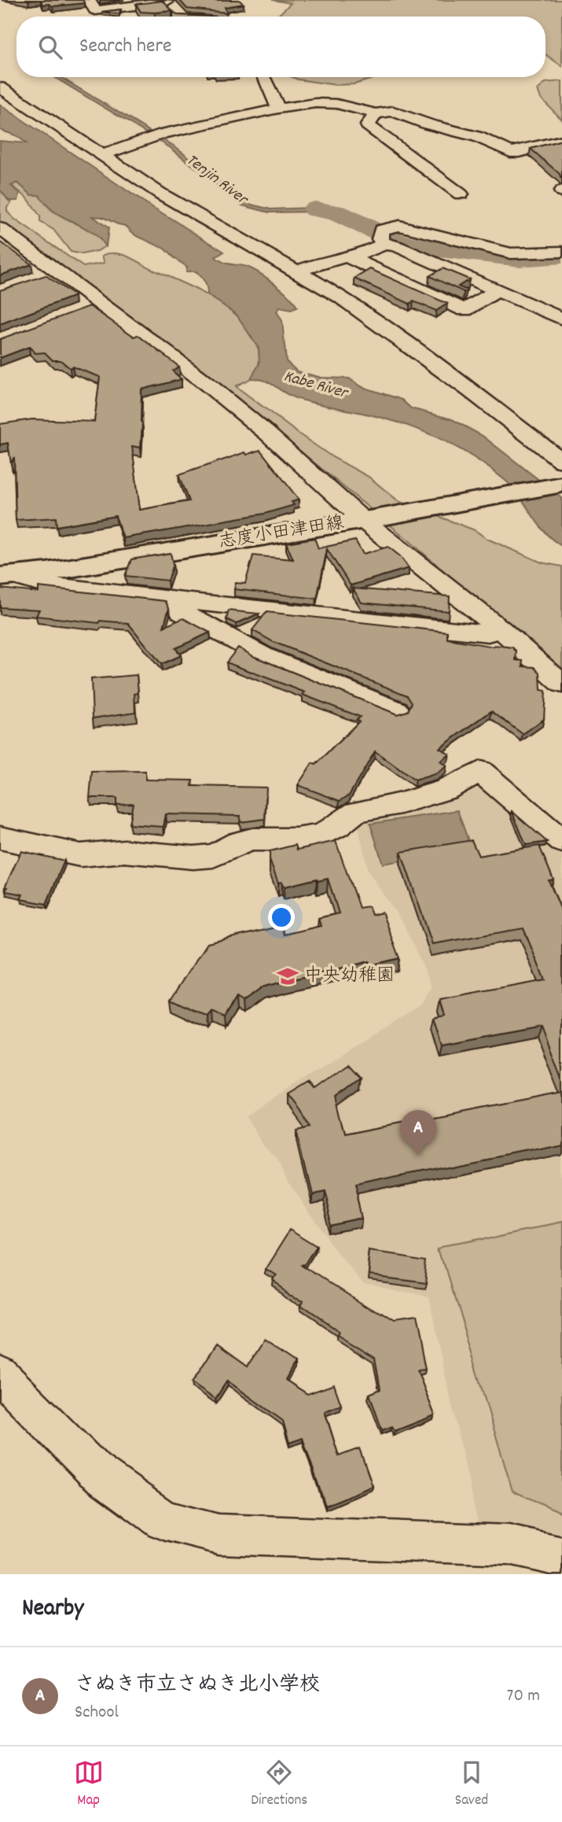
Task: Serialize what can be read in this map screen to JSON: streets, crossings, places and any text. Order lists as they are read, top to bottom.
{
  "streets": {
    "main road": ["志度小田津田線"]
  },
  "water": ["Tenjin River", "Kabe River"],
  "places": {
    "school or university": ["中央幼稚園"]
  },
  "page": {
    "search": "Search here",
    "pins": "A",
    "heading": "Nearby",
    "list": [
      {
        "mark": "A",
        "name": "さぬき市立さぬき北小学校",
        "note": "School",
        "value": "70 m"
      }
    ],
    "nav": ["Map", "Directions", "Saved"]
  }
}
